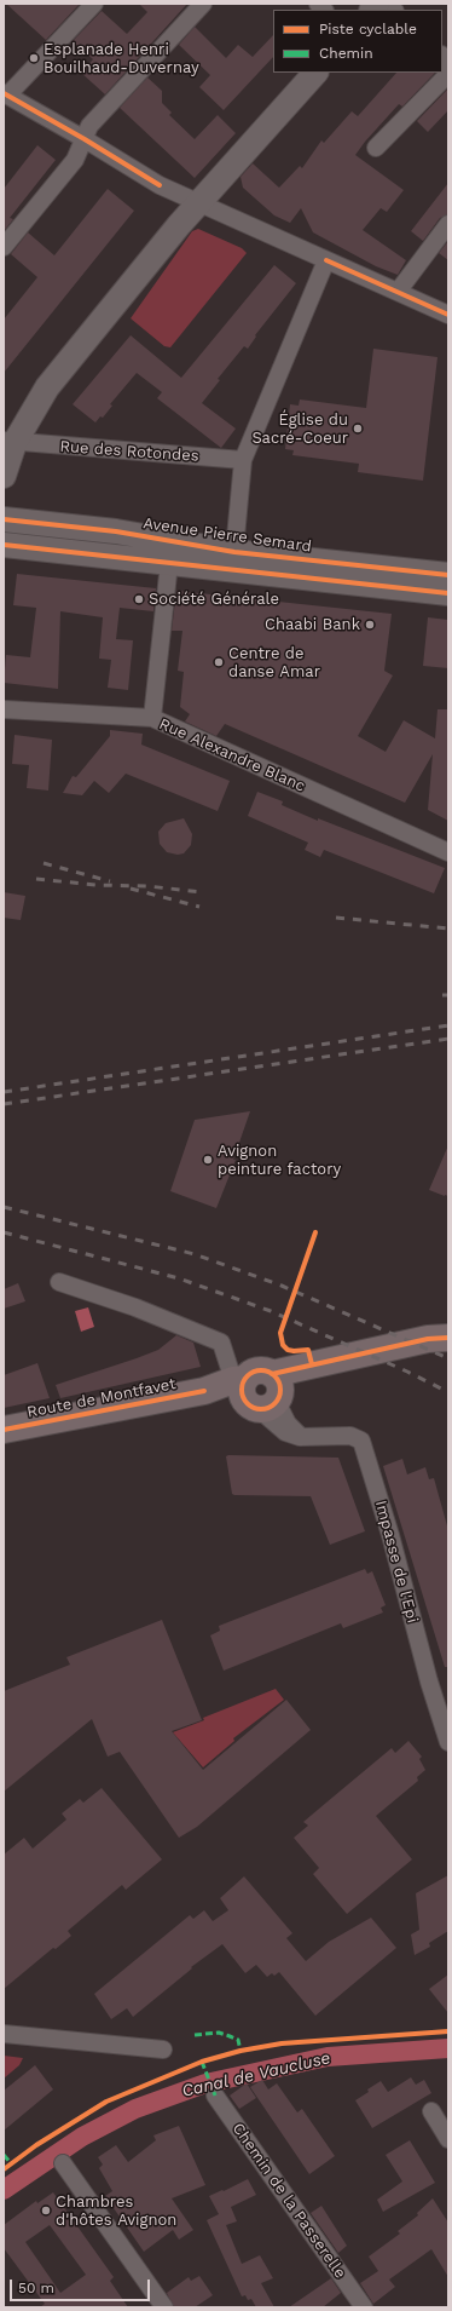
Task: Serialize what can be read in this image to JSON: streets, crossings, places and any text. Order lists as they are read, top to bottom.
{
  "streets": {
    "main road": ["Avenue Pierre Semard", "Route de Montfavet"],
    "street": [
      "Rue des Rotondes",
      "Rue Alexandre Blanc",
      "Impasse de l'Epi",
      "Chemin de la Passerelle"
    ]
  },
  "crossings": [
    ["Route de Montfavet", "Impasse de l'Epi"]
  ],
  "water": ["Canal de Vaucluse"],
  "places": [
    "Esplanade Henri Bouilhaud-Duvernay",
    "Église du Sacré-Coeur",
    "Société Générale",
    "Chaabi Bank",
    "Centre de danse Amar",
    "Avignon peinture factory",
    "Chambres d'hôtes Avignon"
  ],
  "legend": ["Piste cyclable", "Chemin"],
  "scale_bar": "50 m"
}
